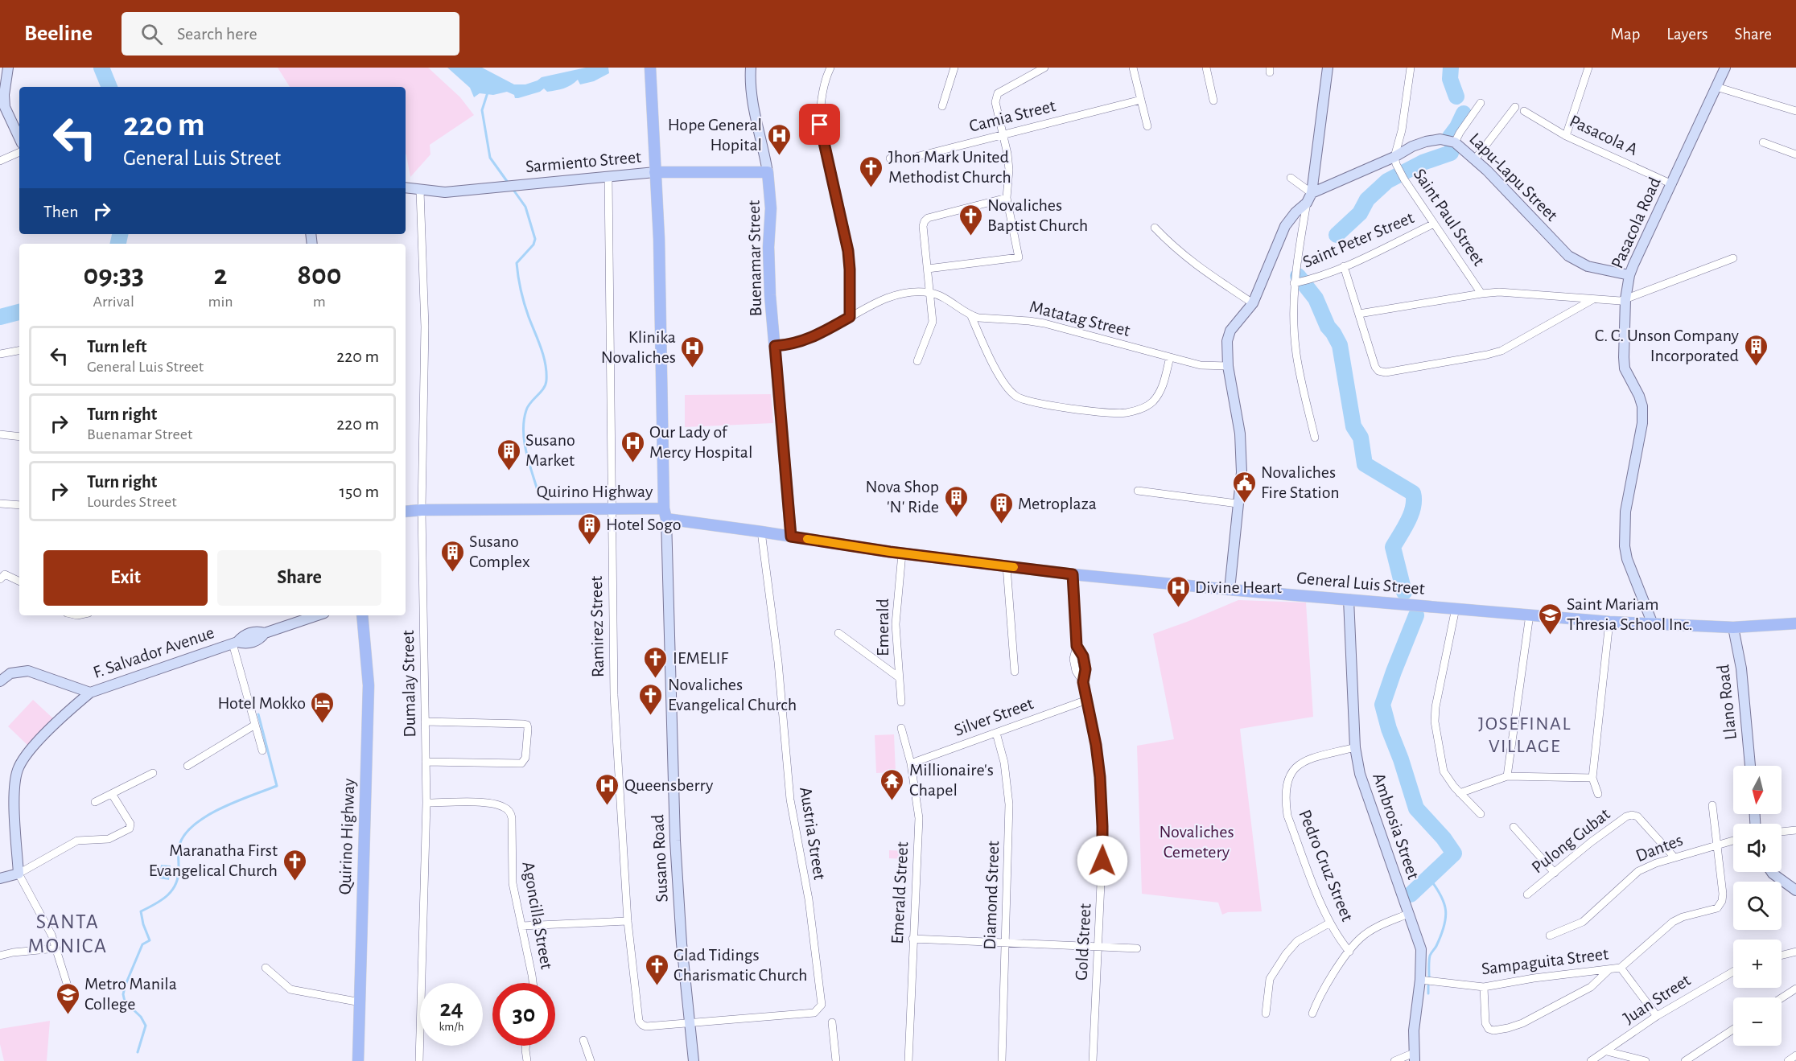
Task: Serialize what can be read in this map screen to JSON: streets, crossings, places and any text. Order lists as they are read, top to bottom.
{
  "streets": {
    "main road": [
      "Sarmiento Street",
      "Buenamar Street",
      "Quirino Highway",
      "General Luis Street"
    ],
    "street": [
      "Camia Street",
      "Pasacola A",
      "Lapu-Lapu Street",
      "Saint Paul Street",
      "Pasacola Road",
      "Saint Peter Street",
      "Matatag Street",
      "Ramirez Street",
      "Emerald",
      "F. Salvador Avenue",
      "Dumalay Street",
      "Llano Road",
      "Silver Street",
      "Ambrosia Street",
      "Austria Street",
      "Pulong Gubat",
      "Dantes",
      "Susano Road",
      "Pedro Cruz Street",
      "Emerald Street",
      "Diamond Street",
      "Agoncilla Street",
      "Gold Street",
      "Sampaguita Street",
      "Juan Street"
    ]
  },
  "crossings": [
    ["Pasacola A", "Pasacola Road"],
    ["Sarmiento Street", "Buenamar Street"],
    ["Sarmiento Street", "Quirino Highway"],
    ["Sarmiento Street", "Ramirez Street"],
    ["Sarmiento Street", "Dumalay Street"],
    ["Lapu-Lapu Street", "Saint Paul Street"],
    ["Lapu-Lapu Street", "Pasacola Road"],
    ["Saint Paul Street", "Saint Peter Street"],
    ["Pasacola Road", "General Luis Street"],
    ["Buenamar Street", "General Luis Street"],
    ["Quirino Highway", "General Luis Street"],
    ["Quirino Highway", "Ramirez Street"],
    ["Quirino Highway", "Dumalay Street"],
    ["Quirino Highway", "Susano Road"],
    ["General Luis Street", "Emerald"],
    ["General Luis Street", "Llano Road"],
    ["General Luis Street", "Ambrosia Street"],
    ["General Luis Street", "Austria Street"],
    ["General Luis Street", "Susano Road"],
    ["General Luis Street", "Gold Street"],
    ["Ramirez Street", "Austria Street"],
    ["Ramirez Street", "Susano Road"],
    ["Dumalay Street", "Agoncilla Street"],
    ["Silver Street", "Emerald Street"],
    ["Silver Street", "Diamond Street"],
    ["Silver Street", "Gold Street"],
    ["Ambrosia Street", "Pedro Cruz Street"],
    ["Ambrosia Street", "Sampaguita Street"],
    ["Austria Street", "Susano Road"],
    ["Pulong Gubat", "Dantes"],
    ["Dantes", "Sampaguita Street"]
  ],
  "districts": ["JOSEFINAL VILLAGE", "SANTA MONICA"],
  "parks": ["Novaliches Cemetery"],
  "places": {
    "hospital": [
      "Hope General Hopital",
      "Klinika Novaliches",
      "Our Lady of Mercy Hospital",
      "Divine Heart",
      "Queensberry"
    ],
    "church": [
      "Jhon Mark United Methodist Church",
      "Novaliches Baptist Church",
      "IEMELIF",
      "Novaliches Evangelical Church",
      "Maranatha First Evangelical Church",
      "Glad Tidings Charismatic Church"
    ],
    "building": [
      "C. C. Unson Company Incorporated",
      "Susano Market",
      "Nova Shop 'N' Ride",
      "Metroplaza",
      "Hotel Sogo",
      "Susano Complex"
    ],
    "public building": ["Novaliches Fire Station"],
    "school or university": ["Saint Mariam Thresia School Inc.", "Metro Manila College"],
    "hotel": ["Hotel Mokko"],
    "temple": ["Millionaire's Chapel"]
  },
  "north": "bottom",
  "page": {
    "header": "Beeline",
    "search": "Search here",
    "nav": ["Map", "Layers", "Share"],
    "turn": ["220 m", "General Luis Street"],
    "then": "Then",
    "eta": [
      "09:33",
      "Arrival",
      "2",
      "min",
      "800",
      "m"
    ],
    "list": [
      {
        "name": "Turn left",
        "note": "General Luis Street",
        "value": "220 m"
      },
      {
        "name": "Turn right",
        "note": "Buenamar Street",
        "value": "220 m"
      },
      {
        "name": "Turn right",
        "note": "Lourdes Street",
        "value": "150 m"
      }
    ],
    "buttons": ["Exit", "Share"],
    "map_buttons": ["+", "−"],
    "speed": "24 km/h",
    "limit": "30"
  }
}
